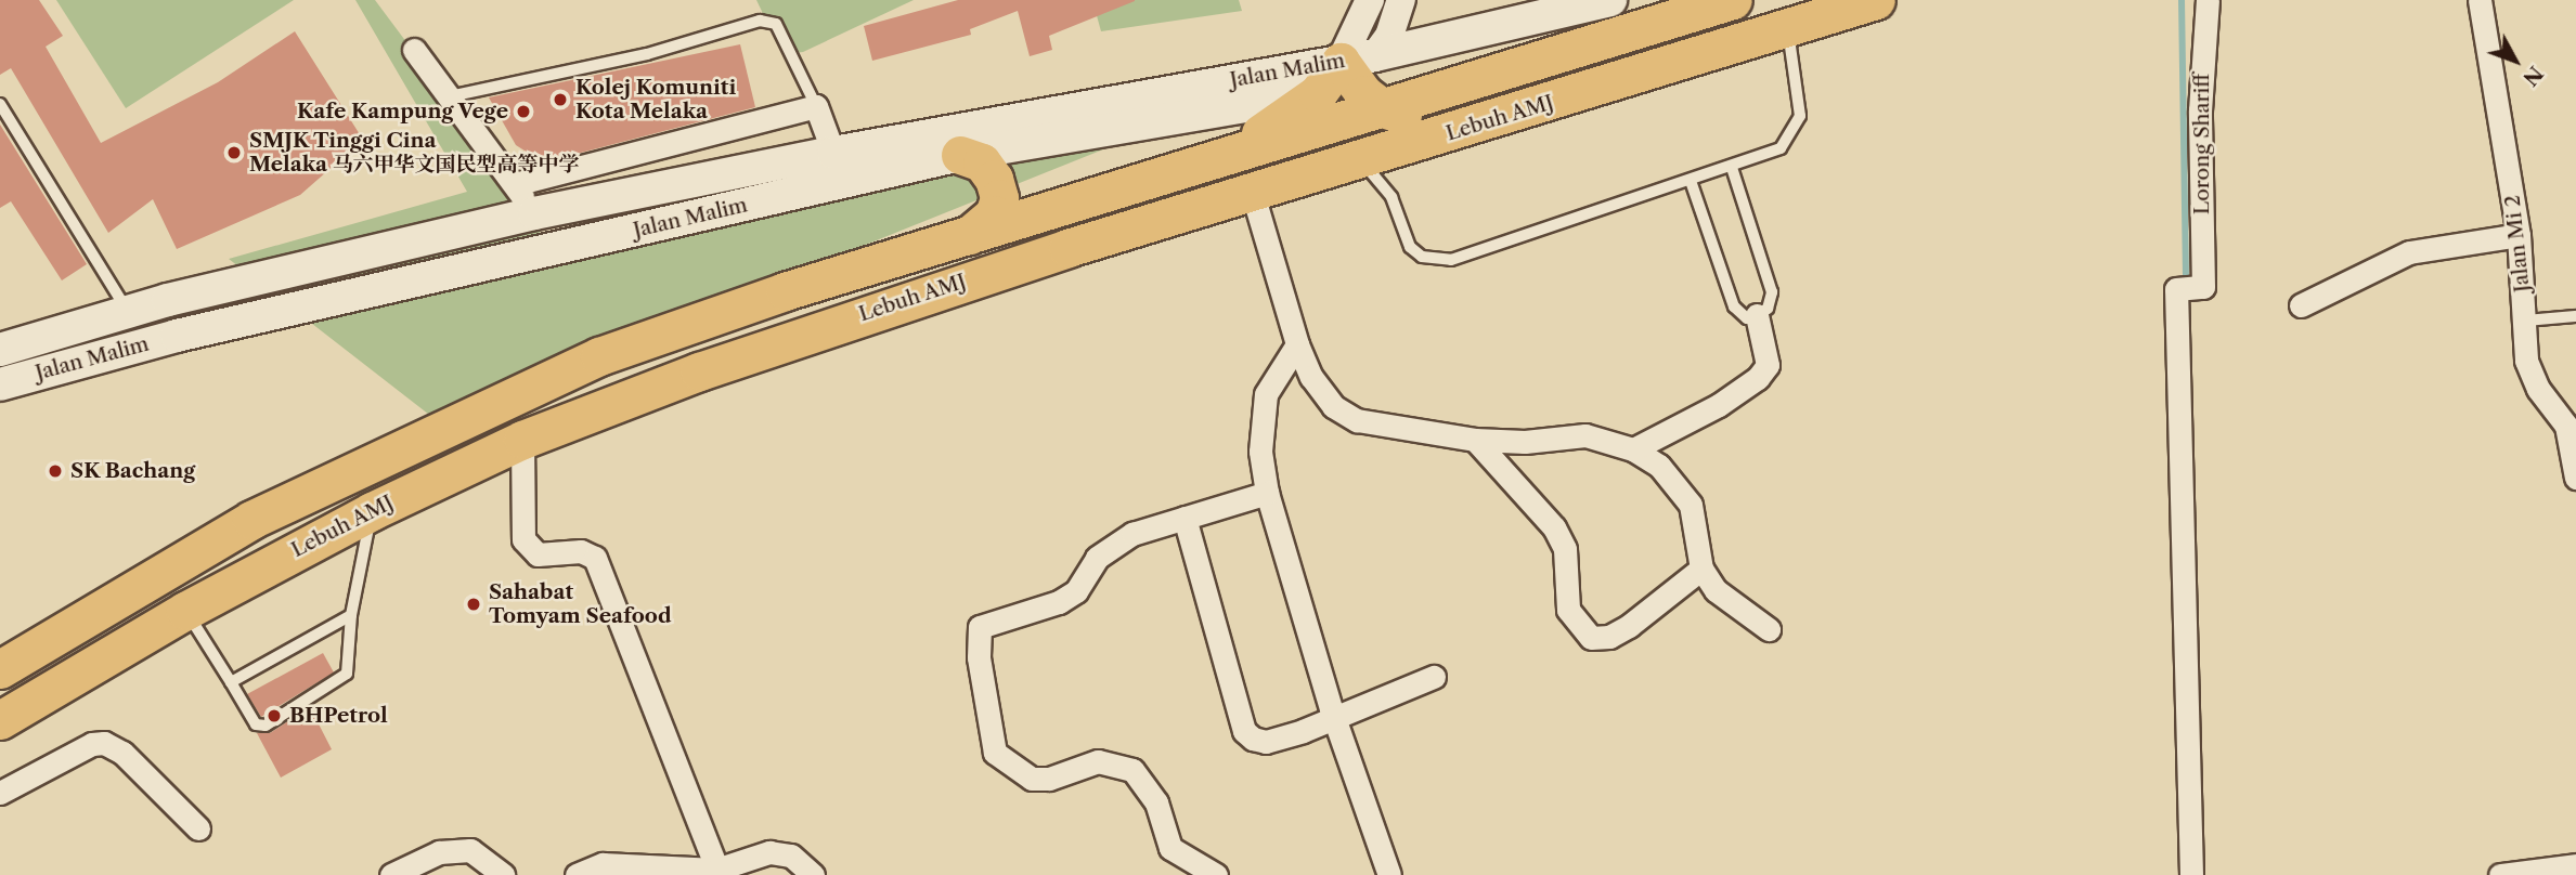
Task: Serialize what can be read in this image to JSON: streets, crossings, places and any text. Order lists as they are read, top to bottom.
{
  "streets": {
    "highway": ["Lebuh AMJ"],
    "main road": ["Jalan Malim"],
    "street": ["Lorong Shariff", "Jalan Mi 2"]
  },
  "places": [
    "Kolej Komuniti Kota Melaka",
    "Kafe Kampung Vege",
    "SMJK Tinggi Cina Melaka 马六甲华文国民型高等中学",
    "SK Bachang",
    "Sahabat Tomyam Seafood",
    "BHPetrol"
  ],
  "north": "bottom right"
}
